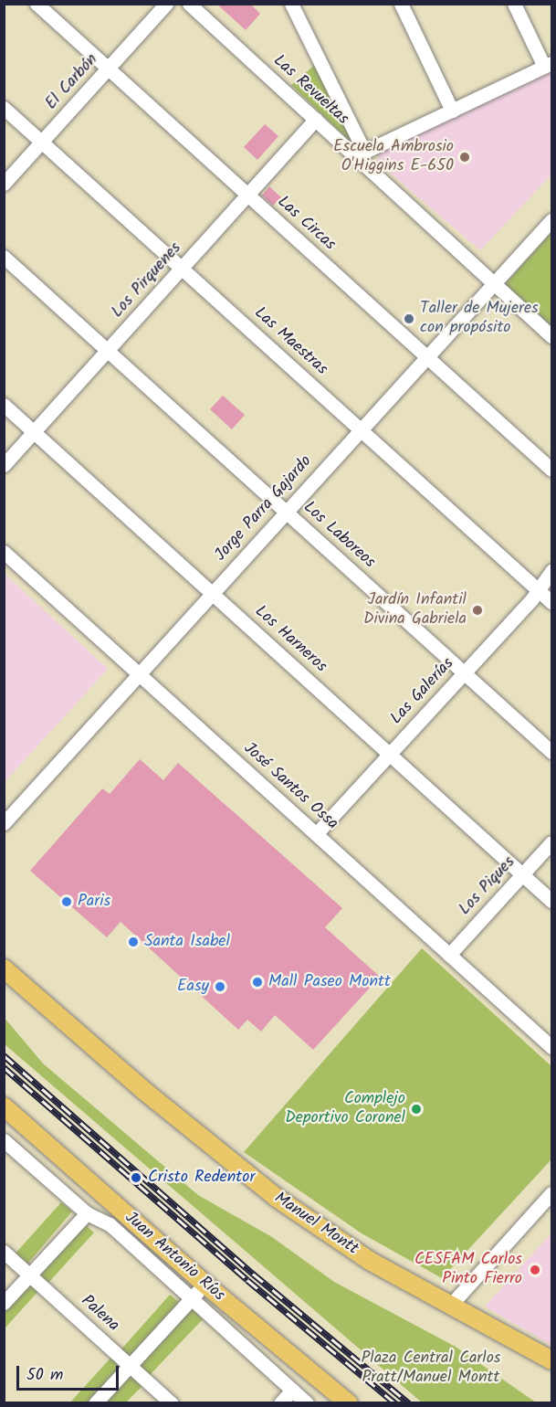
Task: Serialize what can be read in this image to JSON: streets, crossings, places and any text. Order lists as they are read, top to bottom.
{
  "streets": {
    "main road": ["Manuel Montt", "Juan Antonio Ríos"],
    "street": [
      "El Carbón",
      "Las Revueltas",
      "Las Circas",
      "Los Pirquenes",
      "Las Maestras",
      "Jorge Parra Gajardo",
      "Los Laboreos",
      "Los Harneros",
      "Las Galerías",
      "José Santos Ossa",
      "Los Piques",
      "Palena"
    ]
  },
  "crossings": [
    ["El Carbón", "Las Circas"],
    ["El Carbón", "Las Maestras"],
    ["Las Revueltas", "Los Pirquenes"],
    ["Las Revueltas", "Jorge Parra Gajardo"],
    ["Las Circas", "Los Pirquenes"],
    ["Las Circas", "Jorge Parra Gajardo"],
    ["Los Pirquenes", "Las Maestras"],
    ["Los Pirquenes", "Los Laboreos"],
    ["Los Pirquenes", "Los Harneros"],
    ["Las Maestras", "Jorge Parra Gajardo"],
    ["Las Maestras", "Las Galerías"],
    ["Jorge Parra Gajardo", "Los Laboreos"],
    ["Jorge Parra Gajardo", "Los Harneros"],
    ["Jorge Parra Gajardo", "José Santos Ossa"],
    ["Los Laboreos", "Las Galerías"],
    ["Los Harneros", "Las Galerías"],
    ["Los Harneros", "Los Piques"],
    ["Las Galerías", "José Santos Ossa"],
    ["José Santos Ossa", "Los Piques"]
  ],
  "parks": ["Plaza Central Carlos Pratt/Manuel Montt"],
  "places": [
    "Escuela Ambrosio O'Higgins E-650",
    "Taller de Mujeres con propósito",
    "Jardín Infantil Divina Gabriela",
    "Paris",
    "Santa Isabel",
    "Mall Paseo Montt",
    "Easy",
    "Complejo Deportivo Coronel",
    "Cristo Redentor",
    "CESFAM Carlos Pinto Fierro"
  ],
  "scale_bar": "50 m"
}
